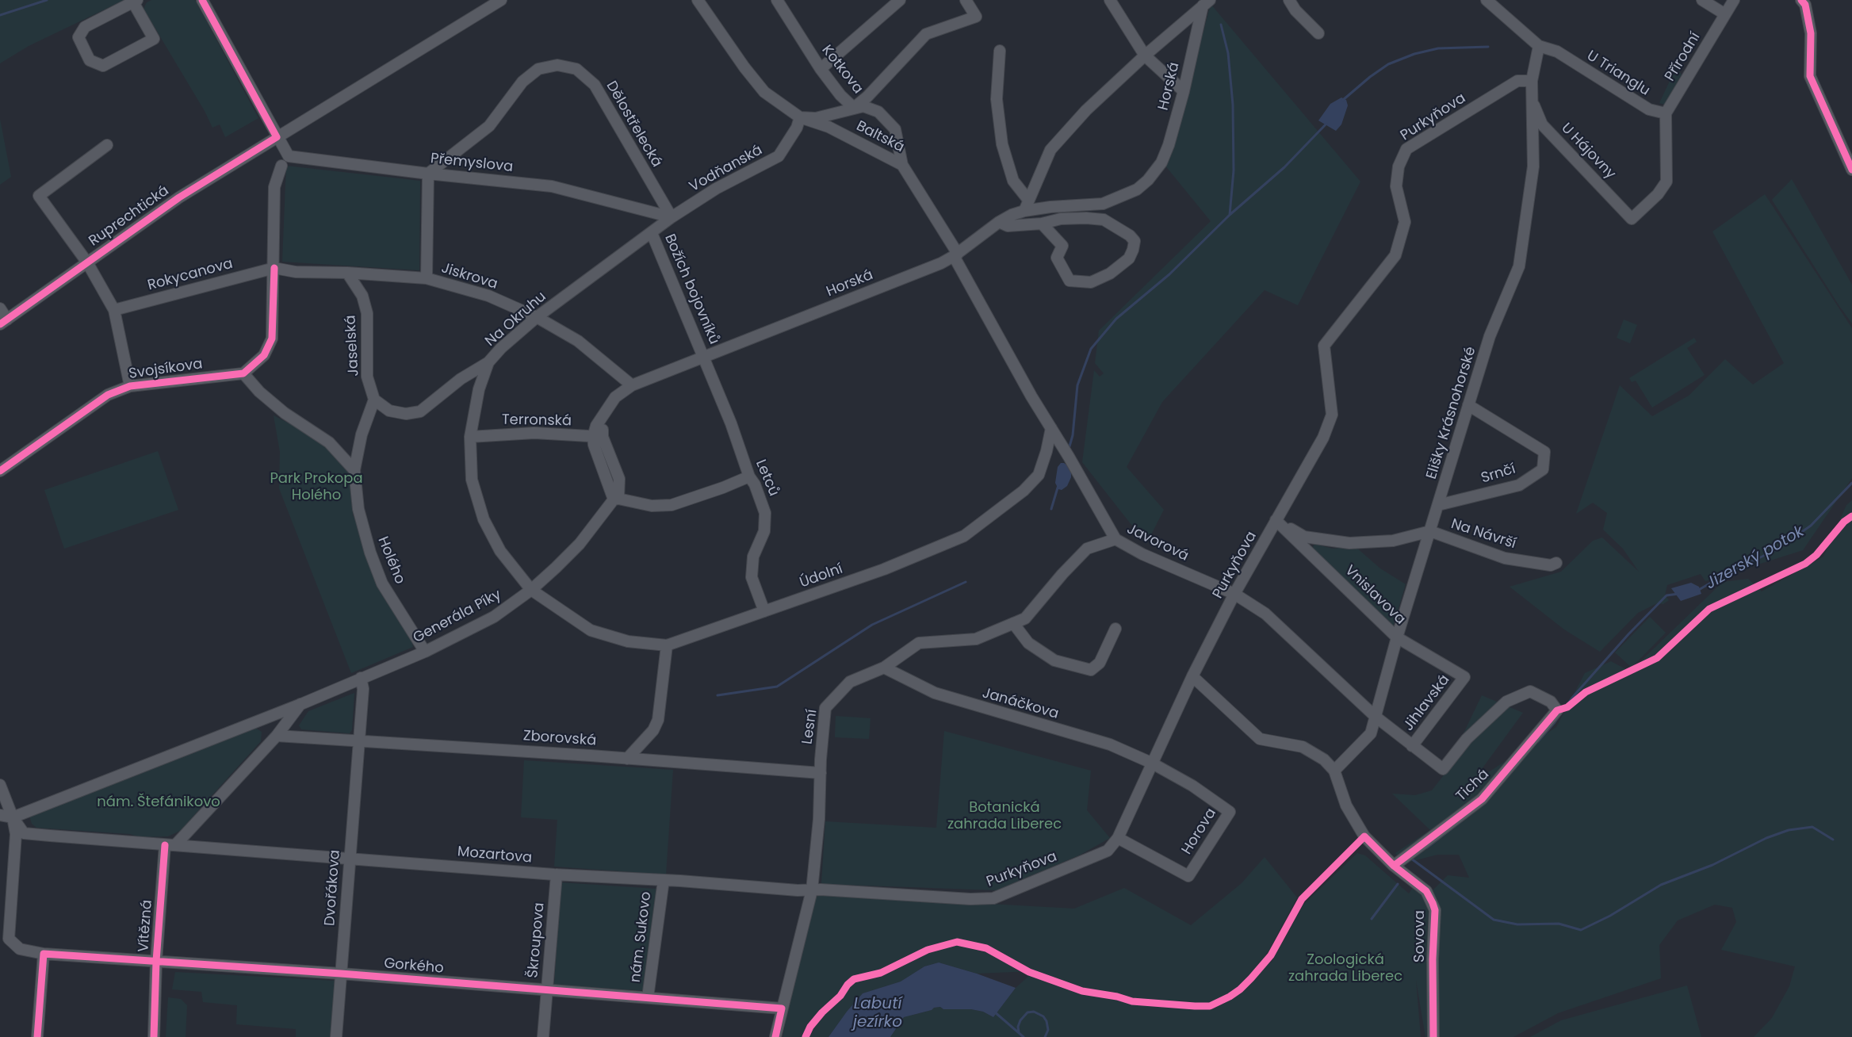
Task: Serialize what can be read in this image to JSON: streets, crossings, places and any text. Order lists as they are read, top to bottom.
{
  "streets": {
    "street": [
      "Přírodní",
      "Kotkova",
      "U Trianglu",
      "Horská",
      "Purkyňova",
      "Dělostřelecká",
      "Baltská",
      "U Hájovny",
      "Přemyslova",
      "Vodňanská",
      "Ruprechtická",
      "Rokycanova",
      "Jiskrova",
      "Božích bojovníků",
      "Na Okruhu",
      "Jaselská",
      "Svojsíkova",
      "Elišky Krásnohorské",
      "Terronská",
      "Srnčí",
      "Letců",
      "Na Návrší",
      "Javorová",
      "Holého",
      "Údolní",
      "Vnislavova",
      "Generála Píky",
      "Jihlavská",
      "Janáčkova",
      "Lesní",
      "Zborovská",
      "Tichá",
      "Horova",
      "Mozartova",
      "Dvořákova",
      "Vítězná",
      "Sovova",
      "nám. Sukovo",
      "Škroupova",
      "Gorkého"
    ]
  },
  "crossings": [
    ["Přírodní", "U Trianglu"],
    ["Přírodní", "U Hájovny"],
    ["Kotkova", "Baltská"],
    ["U Trianglu", "U Hájovny"],
    ["U Trianglu", "Elišky Krásnohorské"],
    ["Horská", "Baltská"],
    ["Horská", "Jiskrova"],
    ["Horská", "Božích bojovníků"],
    ["Horská", "Terronská"],
    ["Horská", "Letců"],
    ["Horská", "Javorová"],
    ["Horská", "Generála Píky"],
    ["Purkyňova", "Elišky Krásnohorské"],
    ["Purkyňova", "Javorová"],
    ["Purkyňova", "Vnislavova"],
    ["Purkyňova", "Janáčkova"],
    ["Purkyňova", "Lesní"],
    ["Purkyňova", "Horova"],
    ["Purkyňova", "Mozartova"],
    ["Dělostřelecká", "Přemyslova"],
    ["Dělostřelecká", "Vodňanská"],
    ["Baltská", "Vodňanská"],
    ["Baltská", "Javorová"],
    ["U Hájovny", "Elišky Krásnohorské"],
    ["Přemyslova", "Vodňanská"],
    ["Přemyslova", "Ruprechtická"],
    ["Vodňanská", "Božích bojovníků"],
    ["Vodňanská", "Na Okruhu"],
    ["Rokycanova", "Jiskrova"],
    ["Jiskrova", "Božích bojovníků"],
    ["Jiskrova", "Na Okruhu"],
    ["Jiskrova", "Jaselská"],
    ["Jiskrova", "Terronská"],
    ["Jiskrova", "Letců"],
    ["Jiskrova", "Generála Píky"],
    ["Božích bojovníků", "Na Okruhu"],
    ["Božích bojovníků", "Terronská"],
    ["Božích bojovníků", "Letců"],
    ["Božích bojovníků", "Generála Píky"],
    ["Na Okruhu", "Terronská"],
    ["Na Okruhu", "Údolní"],
    ["Na Okruhu", "Generála Píky"],
    ["Jaselská", "Holého"],
    ["Elišky Krásnohorské", "Srnčí"],
    ["Elišky Krásnohorské", "Na Návrší"],
    ["Elišky Krásnohorské", "Javorová"],
    ["Elišky Krásnohorské", "Vnislavova"],
    ["Elišky Krásnohorské", "Sovova"],
    ["Terronská", "Letců"],
    ["Terronská", "Generála Píky"],
    ["Letců", "Údolní"],
    ["Letců", "Generála Píky"],
    ["Javorová", "Údolní"],
    ["Javorová", "Jihlavská"],
    ["Javorová", "Lesní"],
    ["Javorová", "Tichá"],
    ["Holého", "Generála Píky"],
    ["Vnislavova", "Jihlavská"],
    ["Janáčkova", "Lesní"],
    ["Janáčkova", "Horova"],
    ["Lesní", "Zborovská"],
    ["Lesní", "Mozartova"],
    ["Lesní", "Gorkého"],
    ["Zborovská", "Dvořákova"],
    ["Tichá", "Sovova"],
    ["Mozartova", "Dvořákova"],
    ["Mozartova", "Vítězná"],
    ["Mozartova", "nám. Sukovo"],
    ["Mozartova", "Škroupova"],
    ["Dvořákova", "Gorkého"],
    ["Vítězná", "Gorkého"],
    ["nám. Sukovo", "Gorkého"],
    ["Škroupova", "Gorkého"]
  ],
  "water": ["Jizerský potok", "Labutí jezírko"],
  "parks": [
    "Park Prokopa Holého",
    "nám. Štefánikovo",
    "Botanická zahrada Liberec",
    "Zoologická zahrada Liberec"
  ]
}
